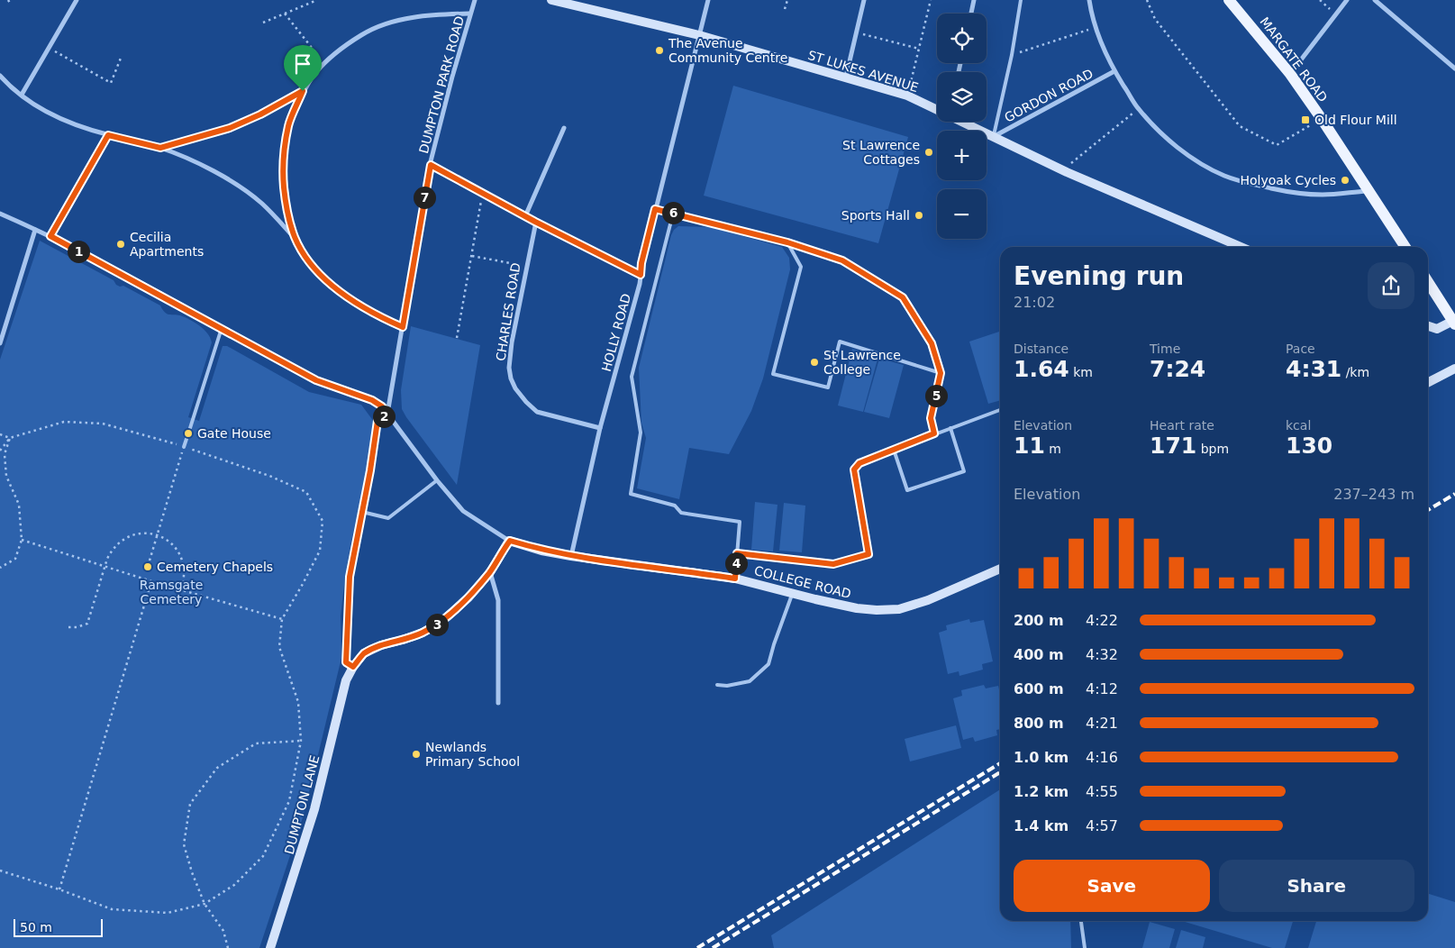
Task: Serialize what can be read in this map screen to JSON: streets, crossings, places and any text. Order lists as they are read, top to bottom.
{
  "streets": {
    "main road": ["MARGATE ROAD"],
    "street": [
      "ST LUKES AVENUE",
      "DUMPTON PARK ROAD",
      "GORDON ROAD",
      "CHARLES ROAD",
      "HOLLY ROAD",
      "COLLEGE ROAD",
      "DUMPTON LANE"
    ]
  },
  "crossings": [
    ["ST LUKES AVENUE", "GORDON ROAD"],
    ["ST LUKES AVENUE", "HOLLY ROAD"],
    ["DUMPTON PARK ROAD", "COLLEGE ROAD"],
    ["CHARLES ROAD", "HOLLY ROAD"],
    ["HOLLY ROAD", "COLLEGE ROAD"]
  ],
  "parks": ["Ramsgate Cemetery"],
  "places": {
    "other": [
      "The Avenue Community Centre",
      "St Lawrence Cottages",
      "Holyoak Cycles",
      "Sports Hall",
      "Cecilia Apartments",
      "St Lawrence College",
      "Gate House",
      "Cemetery Chapels",
      "Newlands Primary School"
    ],
    "transit": ["Old Flour Mill"]
  },
  "scale_bar": "50 m",
  "page": {
    "map_buttons": ["+", "−"],
    "pins": [
      "7",
      "6",
      "1",
      "5",
      "2",
      "4",
      "3"
    ],
    "heading": ["Evening run", "21:02"],
    "stats": [
      ["Distance", "1.64 km"],
      ["Time", "7:24"],
      ["Pace", "4:31 /km"],
      ["Elevation", "11 m"],
      ["Heart rate", "171 bpm"],
      ["kcal", "130"]
    ],
    "chart": ["Elevation", "237–243 m"],
    "list": [
      {
        "name": "200 m",
        "note": "4:22"
      },
      {
        "name": "400 m",
        "note": "4:32"
      },
      {
        "name": "600 m",
        "note": "4:12"
      },
      {
        "name": "800 m",
        "note": "4:21"
      },
      {
        "name": "1.0 km",
        "note": "4:16"
      },
      {
        "name": "1.2 km",
        "note": "4:55"
      },
      {
        "name": "1.4 km",
        "note": "4:57"
      }
    ],
    "buttons": ["Save", "Share"],
    "scale": "50 m"
  }
}
